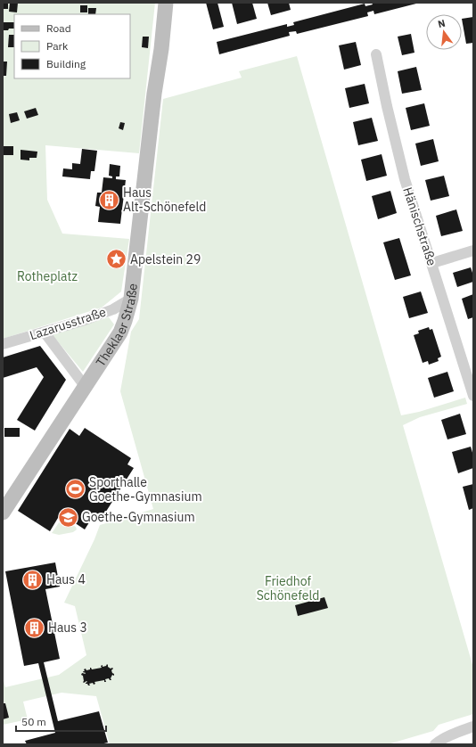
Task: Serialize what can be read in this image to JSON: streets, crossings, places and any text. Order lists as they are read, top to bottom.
{
  "streets": {
    "main road": ["Theklaer Straße"],
    "street": ["Hänischstraße", "Lazarusstraße"]
  },
  "crossings": [
    ["Lazarusstraße", "Theklaer Straße"]
  ],
  "parks": ["Rotheplatz", "Friedhof Schönefeld"],
  "places": {
    "building": ["Haus Alt-Schönefeld", "Haus 4", "Haus 3"],
    "place": ["Apelstein 29"],
    "sports": ["Sporthalle Goethe-Gymnasium"],
    "school or university": ["Goethe-Gymnasium"]
  },
  "legend": ["Road", "Park", "Building"],
  "scale_bar": "50 m",
  "north": "top"
}
